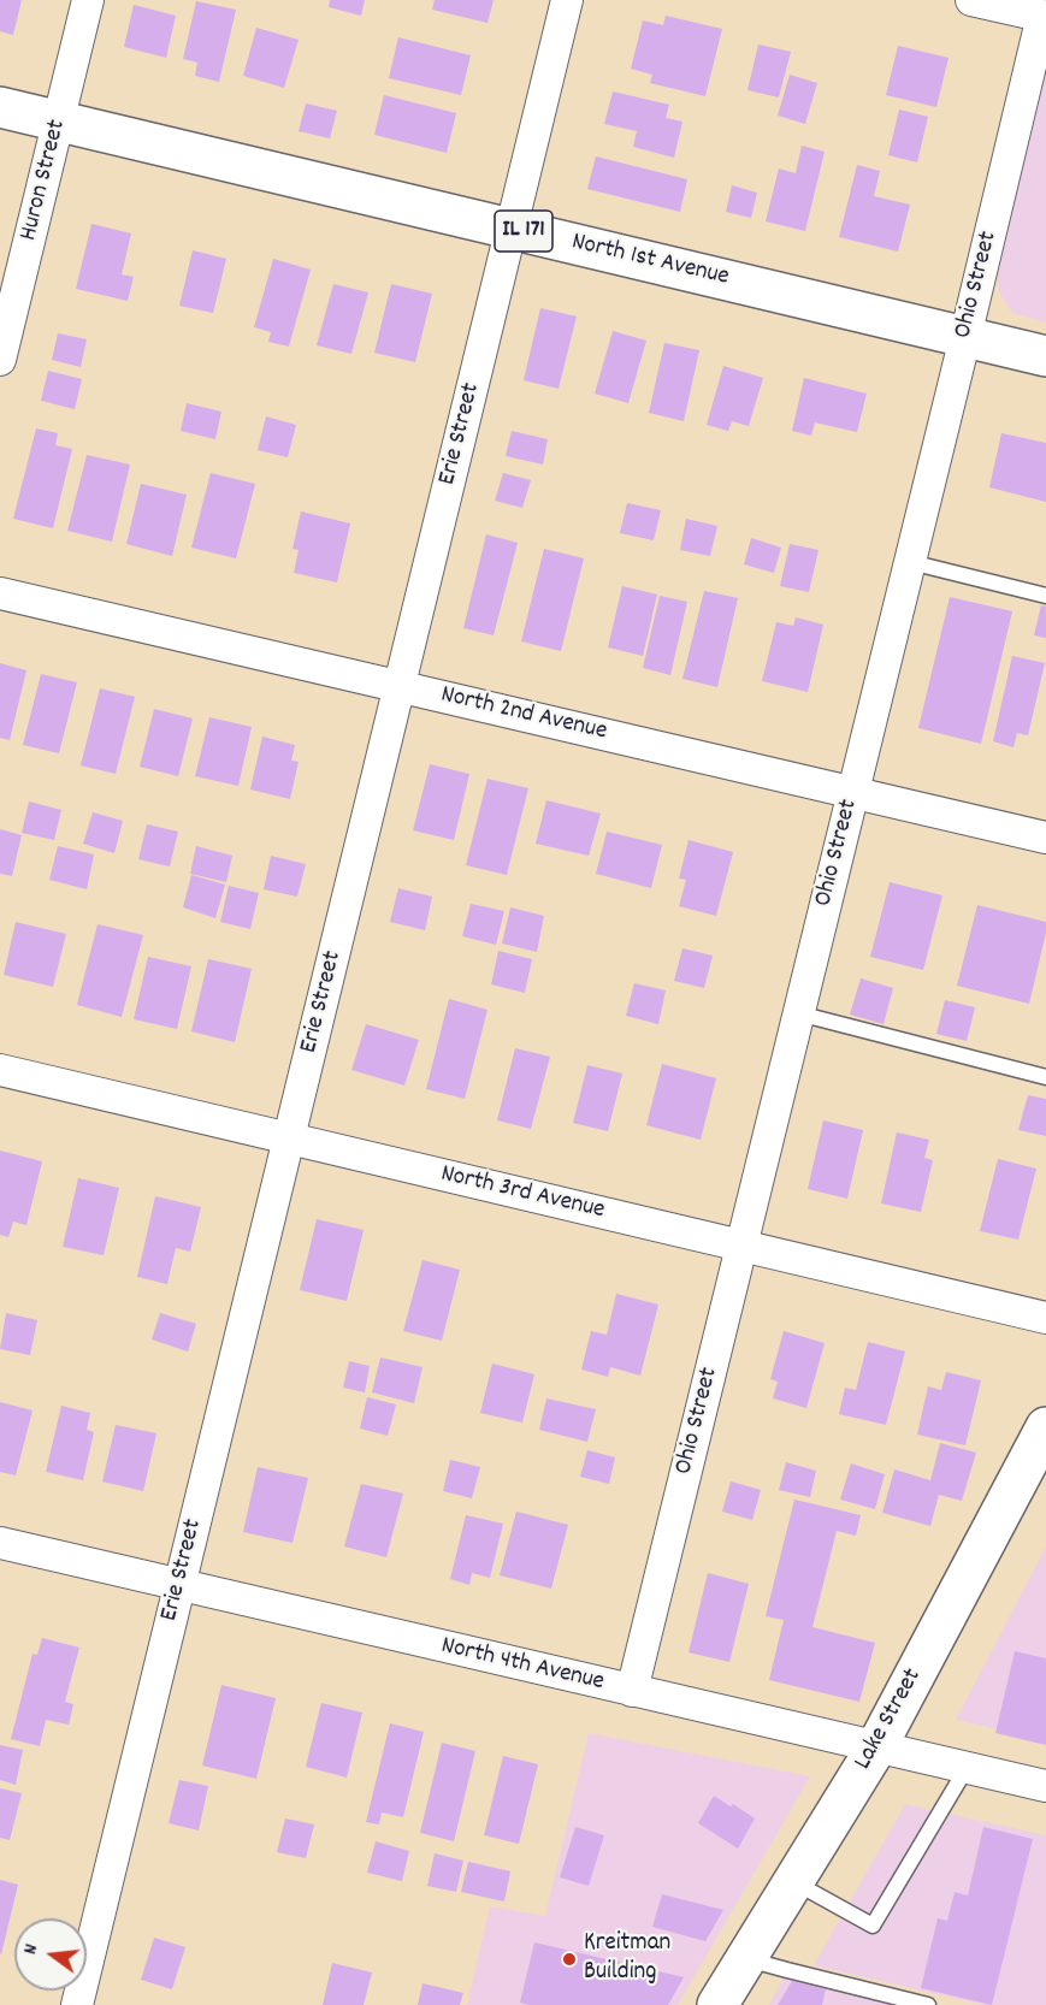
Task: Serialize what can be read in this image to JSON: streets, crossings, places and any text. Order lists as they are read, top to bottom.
{
  "streets": {
    "main road": ["IL 171", "North 1st Avenue", "Lake Street"],
    "street": [
      "Huron Street",
      "Ohio Street",
      "Erie Street",
      "North 2nd Avenue",
      "North 3rd Avenue",
      "North 4th Avenue"
    ]
  },
  "crossings": [
    ["Huron Street", "North 1st Avenue"],
    ["North 1st Avenue", "Ohio Street"],
    ["North 1st Avenue", "Erie Street"],
    ["Ohio Street", "North 2nd Avenue"],
    ["Ohio Street", "North 3rd Avenue"],
    ["Ohio Street", "North 4th Avenue"],
    ["Erie Street", "North 2nd Avenue"],
    ["Erie Street", "North 3rd Avenue"],
    ["Erie Street", "North 4th Avenue"],
    ["North 4th Avenue", "Lake Street"]
  ],
  "places": ["Kreitman Building"],
  "north": "left"
}
